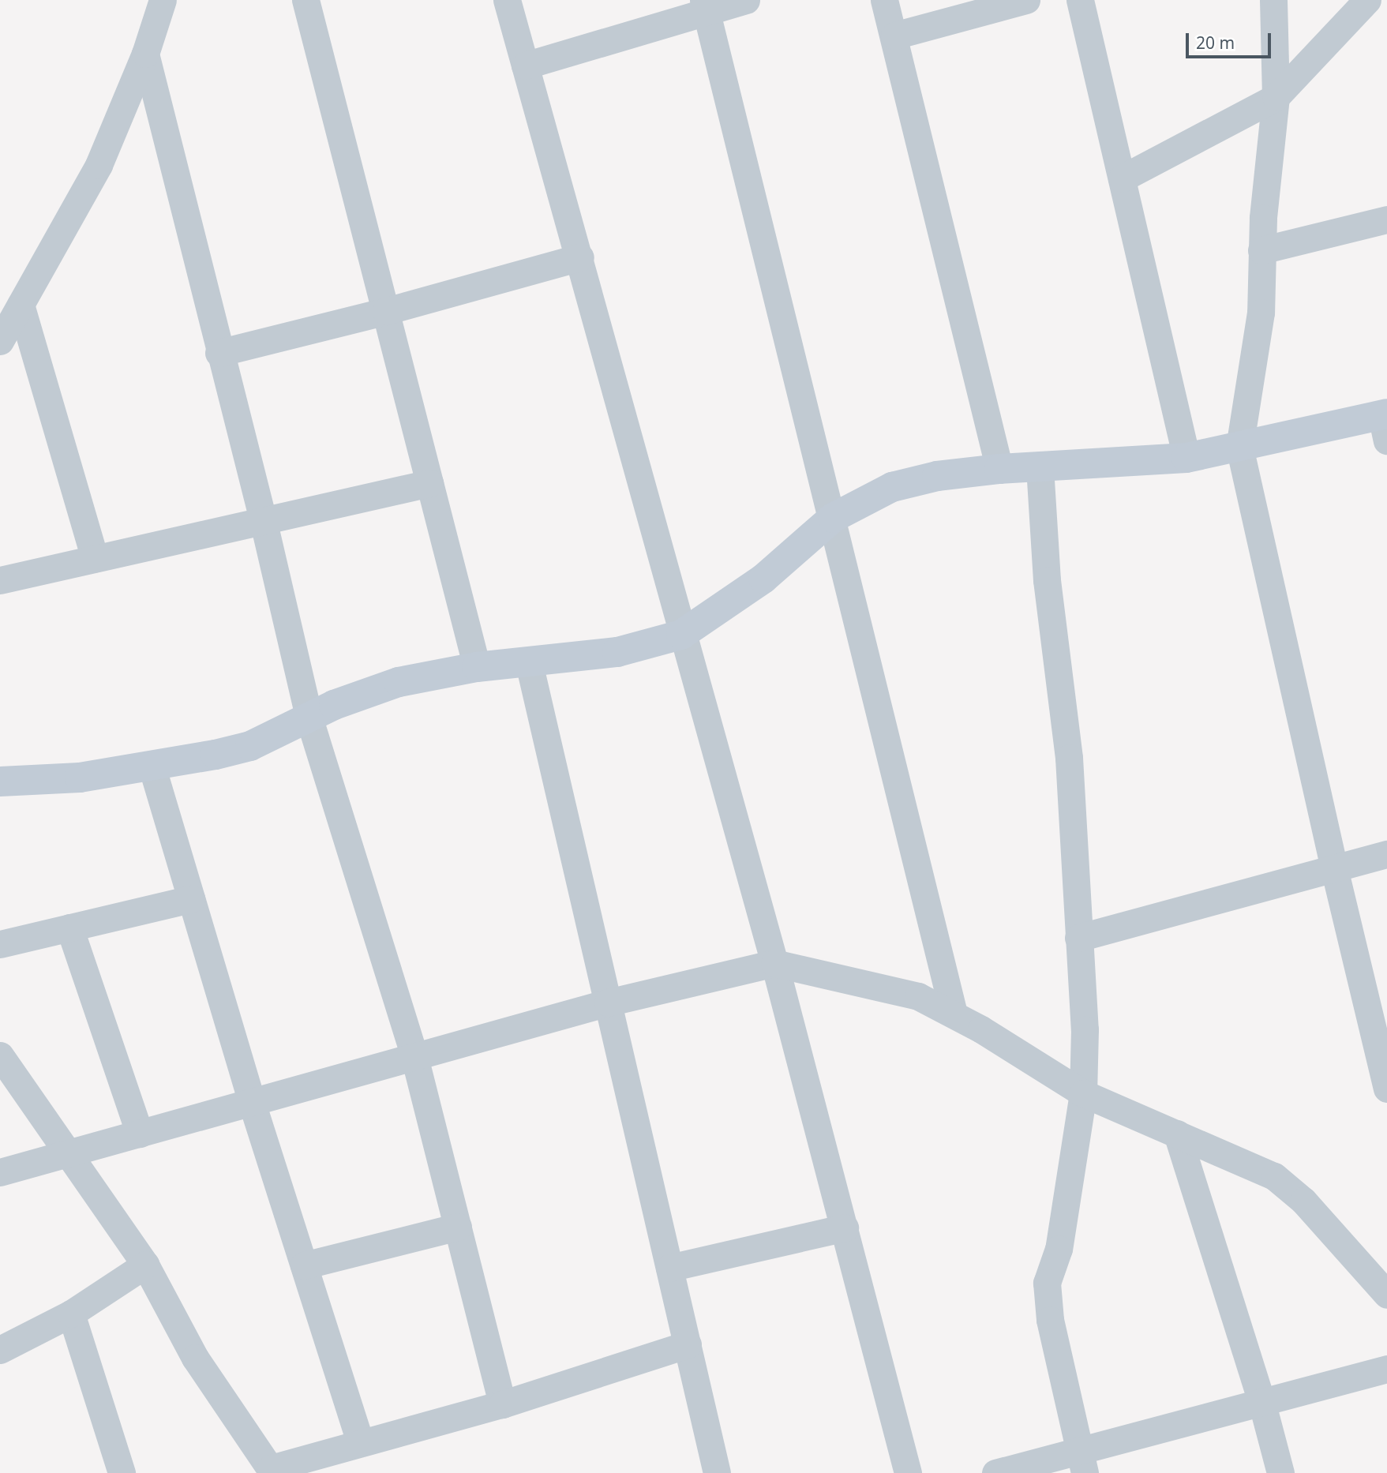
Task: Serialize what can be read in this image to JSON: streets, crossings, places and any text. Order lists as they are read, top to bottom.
{
  "scale_bar": "20 m"
}
